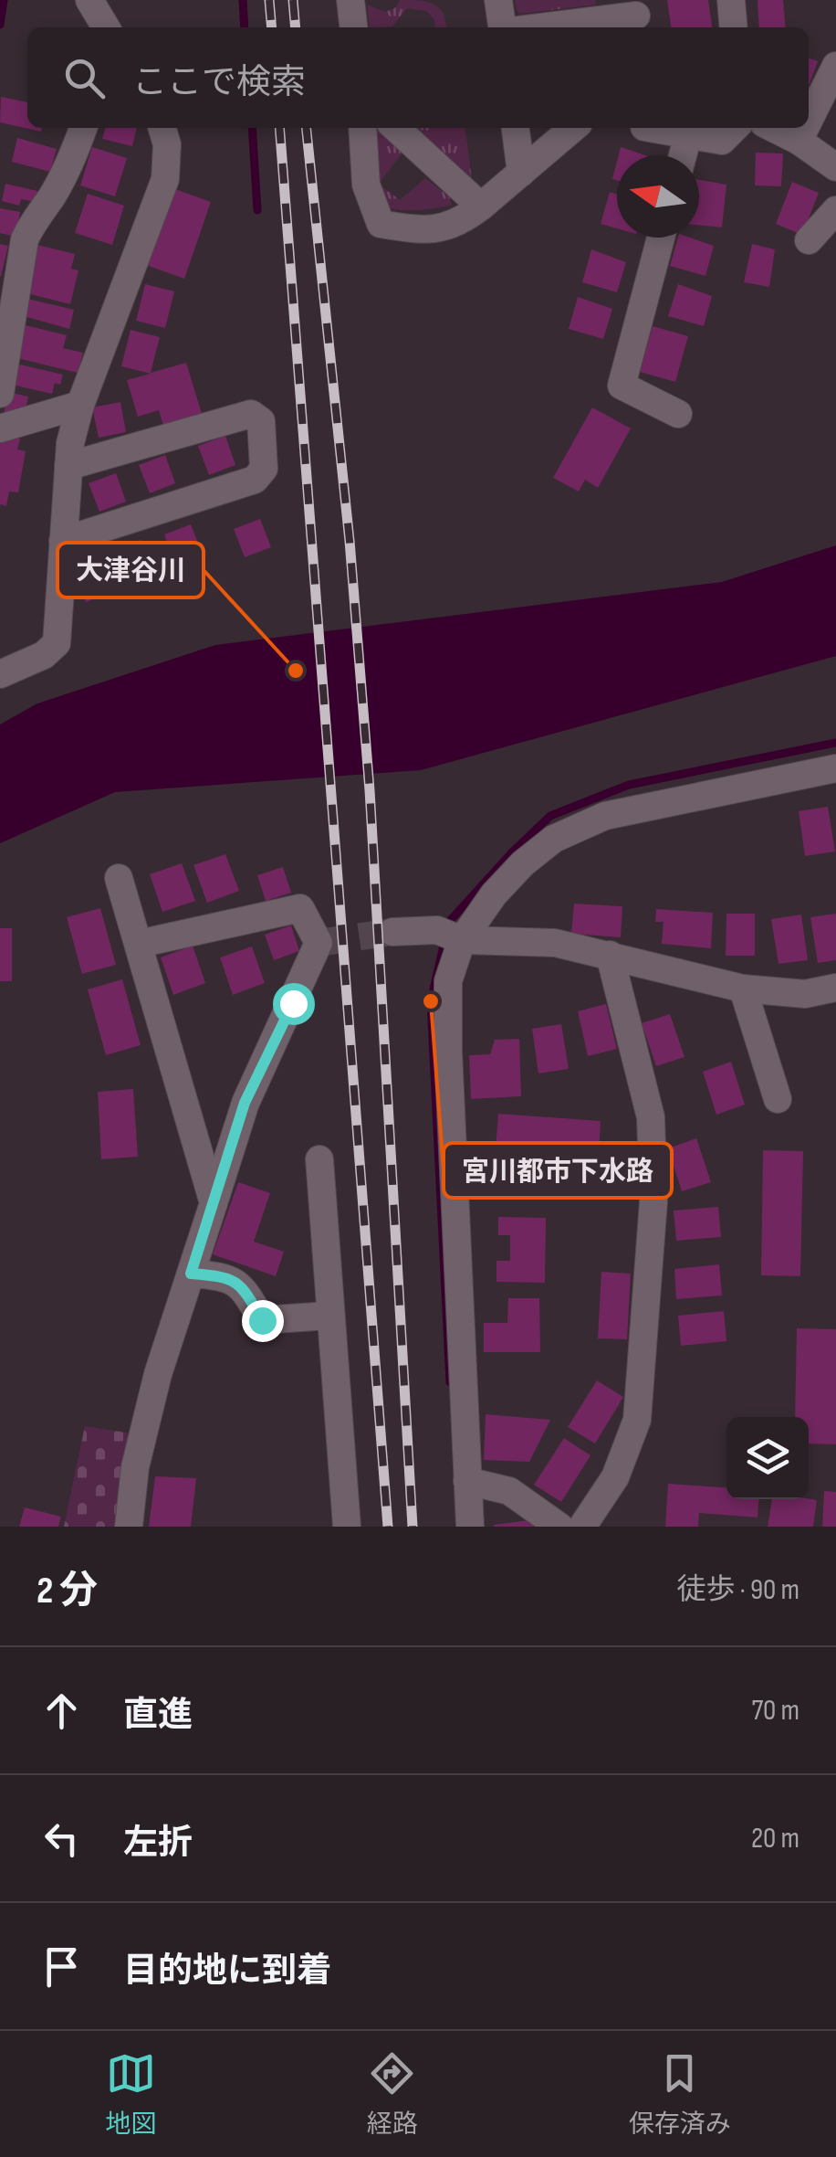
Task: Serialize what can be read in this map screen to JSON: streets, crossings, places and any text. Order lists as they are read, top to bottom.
{
  "places": ["大津谷川", "宮川都市下水路"],
  "north": "left",
  "page": {
    "search": "ここで検索",
    "heading": ["2 分", "徒歩 · 90 m"],
    "list": [
      ["直進", "70 m"],
      ["左折", "20 m"],
      "目的地に到着"
    ],
    "nav": ["地図", "経路", "保存済み"]
  }
}
